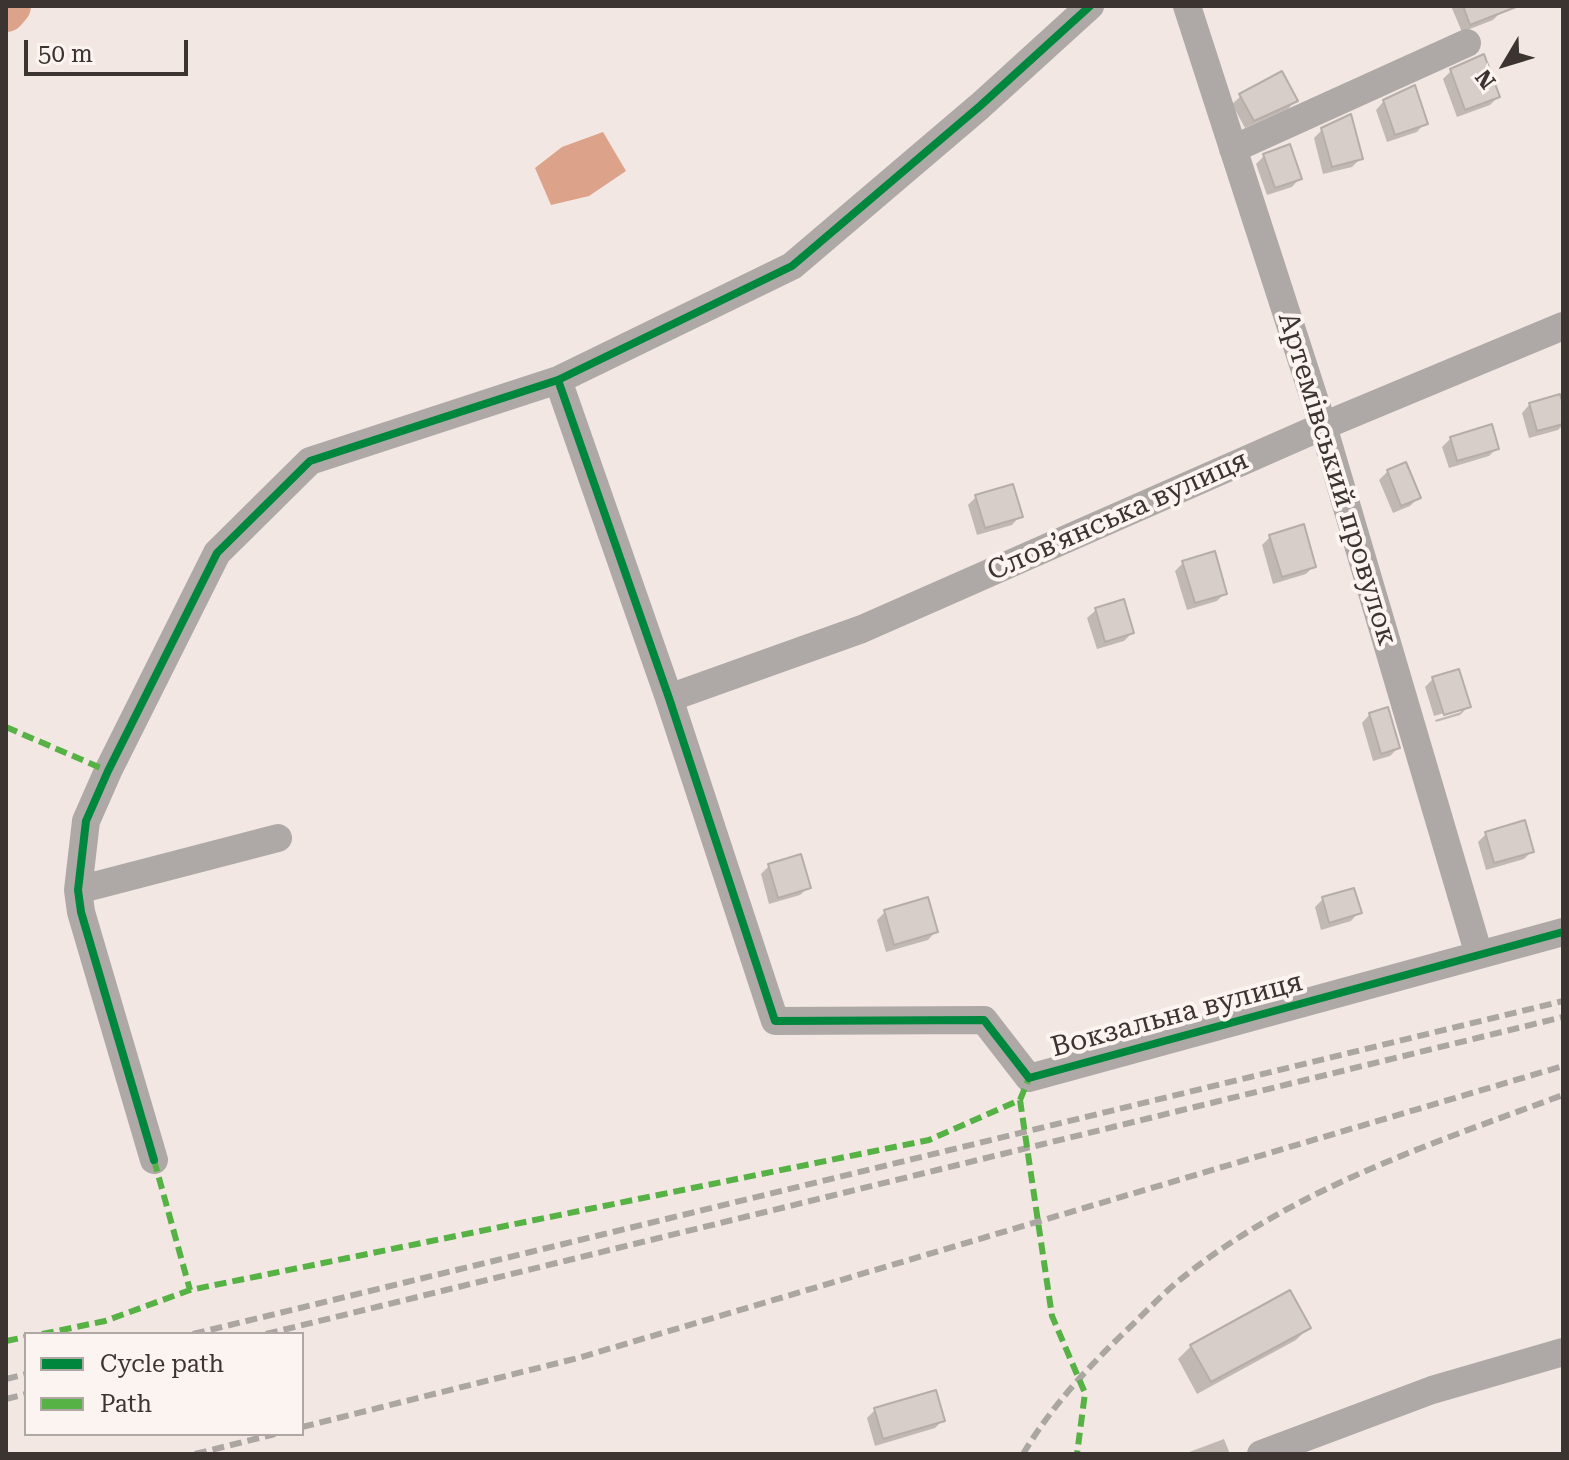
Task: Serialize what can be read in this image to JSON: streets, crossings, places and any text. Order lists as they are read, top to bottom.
{
  "streets": {
    "street": ["Артемівський провулок", "Слов’янська вулиця", "Вокзальна вулиця"]
  },
  "crossings": [
    ["Артемівський провулок", "Слов’янська вулиця"],
    ["Артемівський провулок", "Вокзальна вулиця"],
    ["Слов’янська вулиця", "Вокзальна вулиця"]
  ],
  "legend": ["Cycle path", "Path"],
  "scale_bar": "50 m",
  "north": "bottom left"
}
